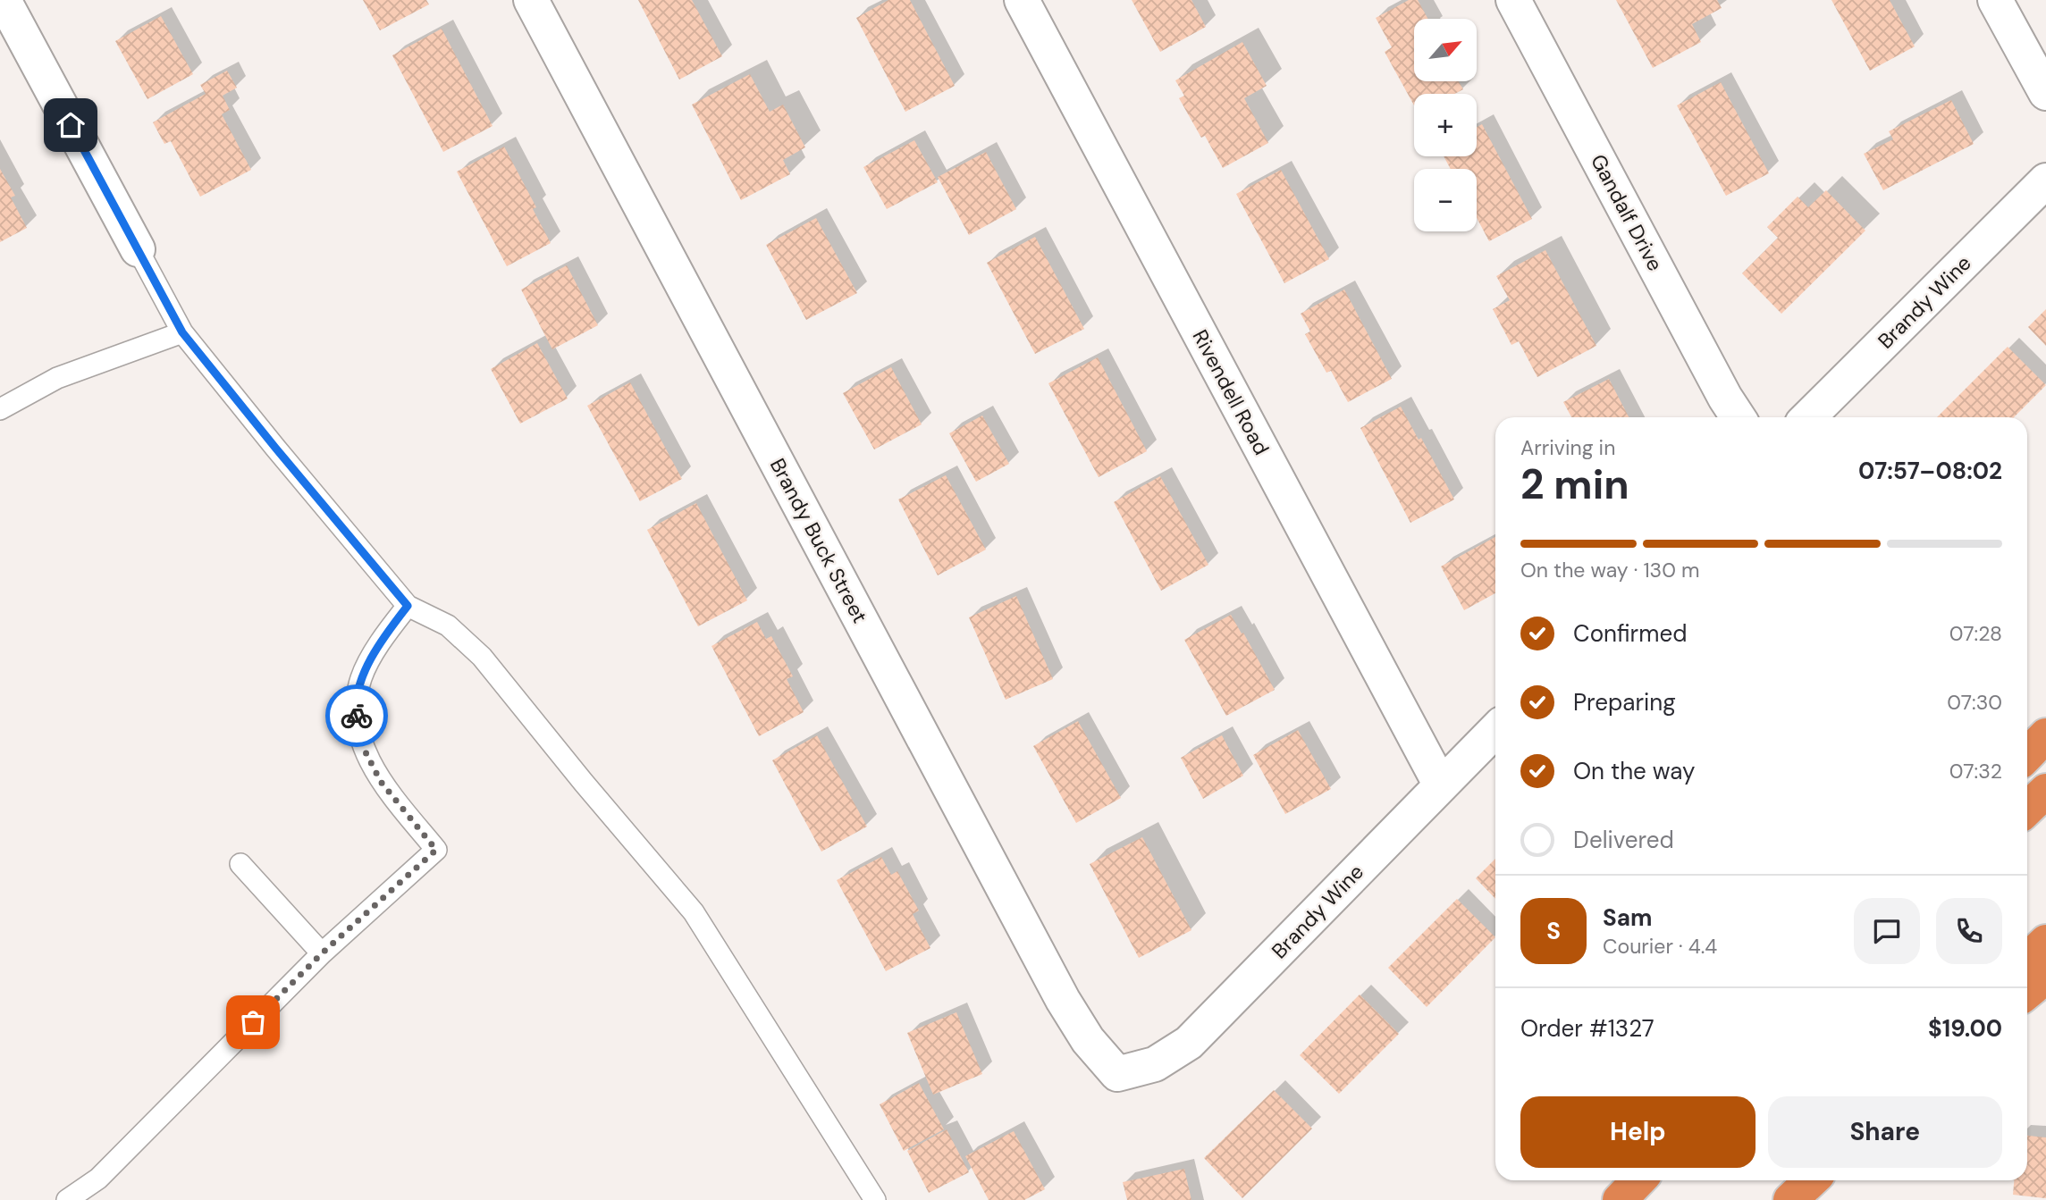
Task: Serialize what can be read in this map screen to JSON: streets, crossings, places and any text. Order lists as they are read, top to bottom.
{
  "streets": {
    "street": [
      "Gandalf Drive",
      "Brandy Wine",
      "Rivendell Road",
      "Brandy Buck Street"
    ]
  },
  "crossings": [
    ["Brandy Wine", "Rivendell Road"],
    ["Brandy Wine", "Brandy Buck Street"]
  ],
  "north": "top right",
  "page": {
    "map_buttons": ["+", "−"],
    "heading": ["2 min", "Arriving in", "07:57–08:02"],
    "panel": [
      "Sam",
      "Courier · 4.4",
      "Order #1327",
      "$19.00"
    ],
    "bar": "On the way · 130 m",
    "list": [
      ["Confirmed", "07:28"],
      ["Preparing", "07:30"],
      ["On the way", "07:32"],
      "Delivered"
    ],
    "round": "S",
    "buttons": ["Help", "Share"]
  }
}
